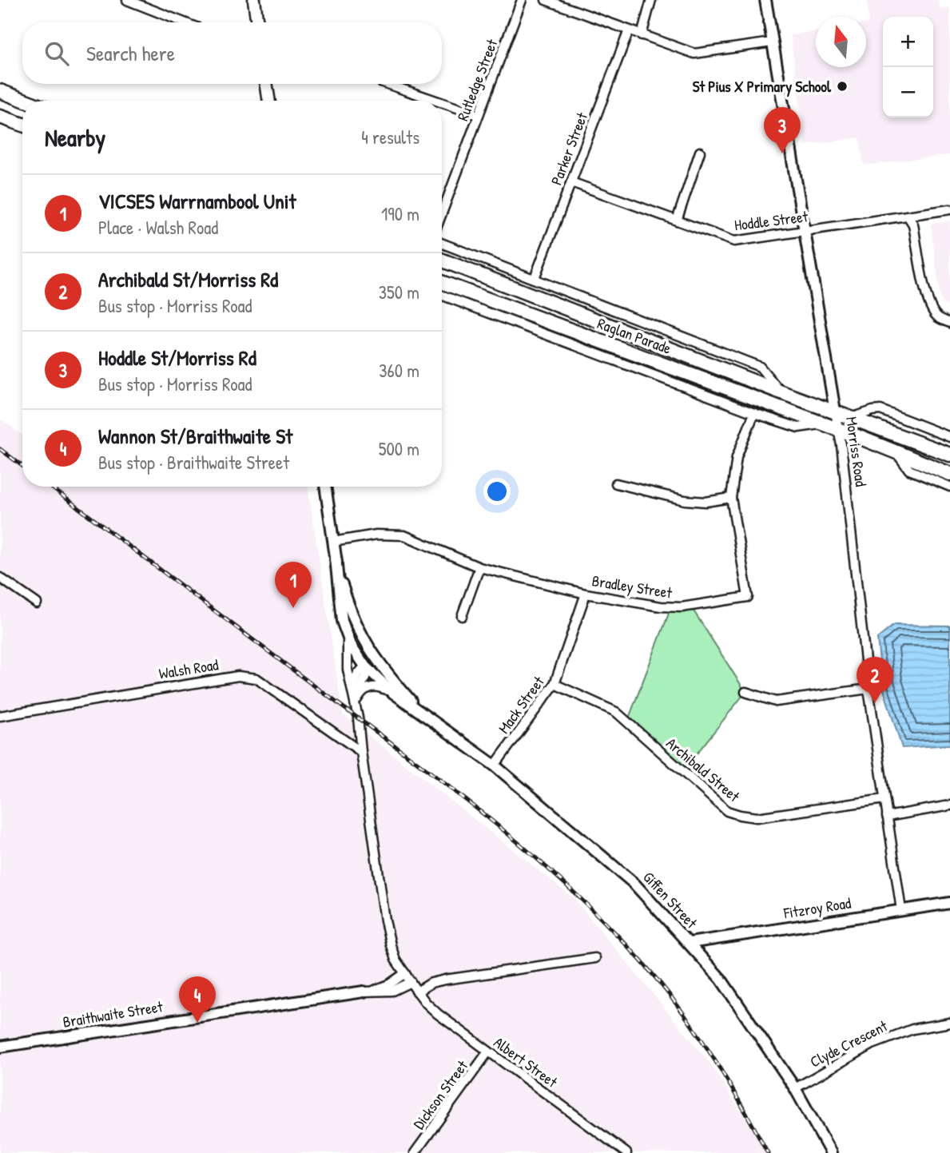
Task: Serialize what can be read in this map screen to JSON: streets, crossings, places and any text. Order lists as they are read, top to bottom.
{
  "streets": {
    "highway": ["Raglan Parade"],
    "street": [
      "Rutledge Street",
      "Parker Street",
      "Hoddle Street",
      "Morriss Road",
      "Bradley Street",
      "Walsh Road",
      "Mack Street",
      "Archibald Street",
      "Giffen Street",
      "Fitzroy Road",
      "Braithwaite Street",
      "Clyde Crescent",
      "Albert Street",
      "Dickson Street"
    ]
  },
  "crossings": [
    ["Parker Street", "Hoddle Street"],
    ["Parker Street", "Raglan Parade"],
    ["Hoddle Street", "Morriss Road"],
    ["Raglan Parade", "Morriss Road"],
    ["Raglan Parade", "Bradley Street"],
    ["Morriss Road", "Archibald Street"],
    ["Morriss Road", "Fitzroy Road"],
    ["Bradley Street", "Mack Street"],
    ["Mack Street", "Archibald Street"],
    ["Mack Street", "Giffen Street"],
    ["Giffen Street", "Fitzroy Road"],
    ["Giffen Street", "Clyde Crescent"],
    ["Braithwaite Street", "Albert Street"],
    ["Albert Street", "Dickson Street"]
  ],
  "places": ["St Pius X Primary School"],
  "north": "top",
  "page": {
    "map_buttons": ["+", "−"],
    "search": "Search here",
    "heading": ["Nearby", "4 results"],
    "pins": [
      "3",
      "1",
      "2",
      "4"
    ],
    "list": [
      {
        "mark": "1",
        "name": "VICSES Warrnambool Unit",
        "note": "Place · Walsh Road",
        "value": "190 m"
      },
      {
        "mark": "2",
        "name": "Archibald St/Morriss Rd",
        "note": "Bus stop · Morriss Road",
        "value": "350 m"
      },
      {
        "mark": "3",
        "name": "Hoddle St/Morriss Rd",
        "note": "Bus stop · Morriss Road",
        "value": "360 m"
      },
      {
        "mark": "4",
        "name": "Wannon St/Braithwaite St",
        "note": "Bus stop · Braithwaite Street",
        "value": "500 m"
      }
    ]
  }
}
